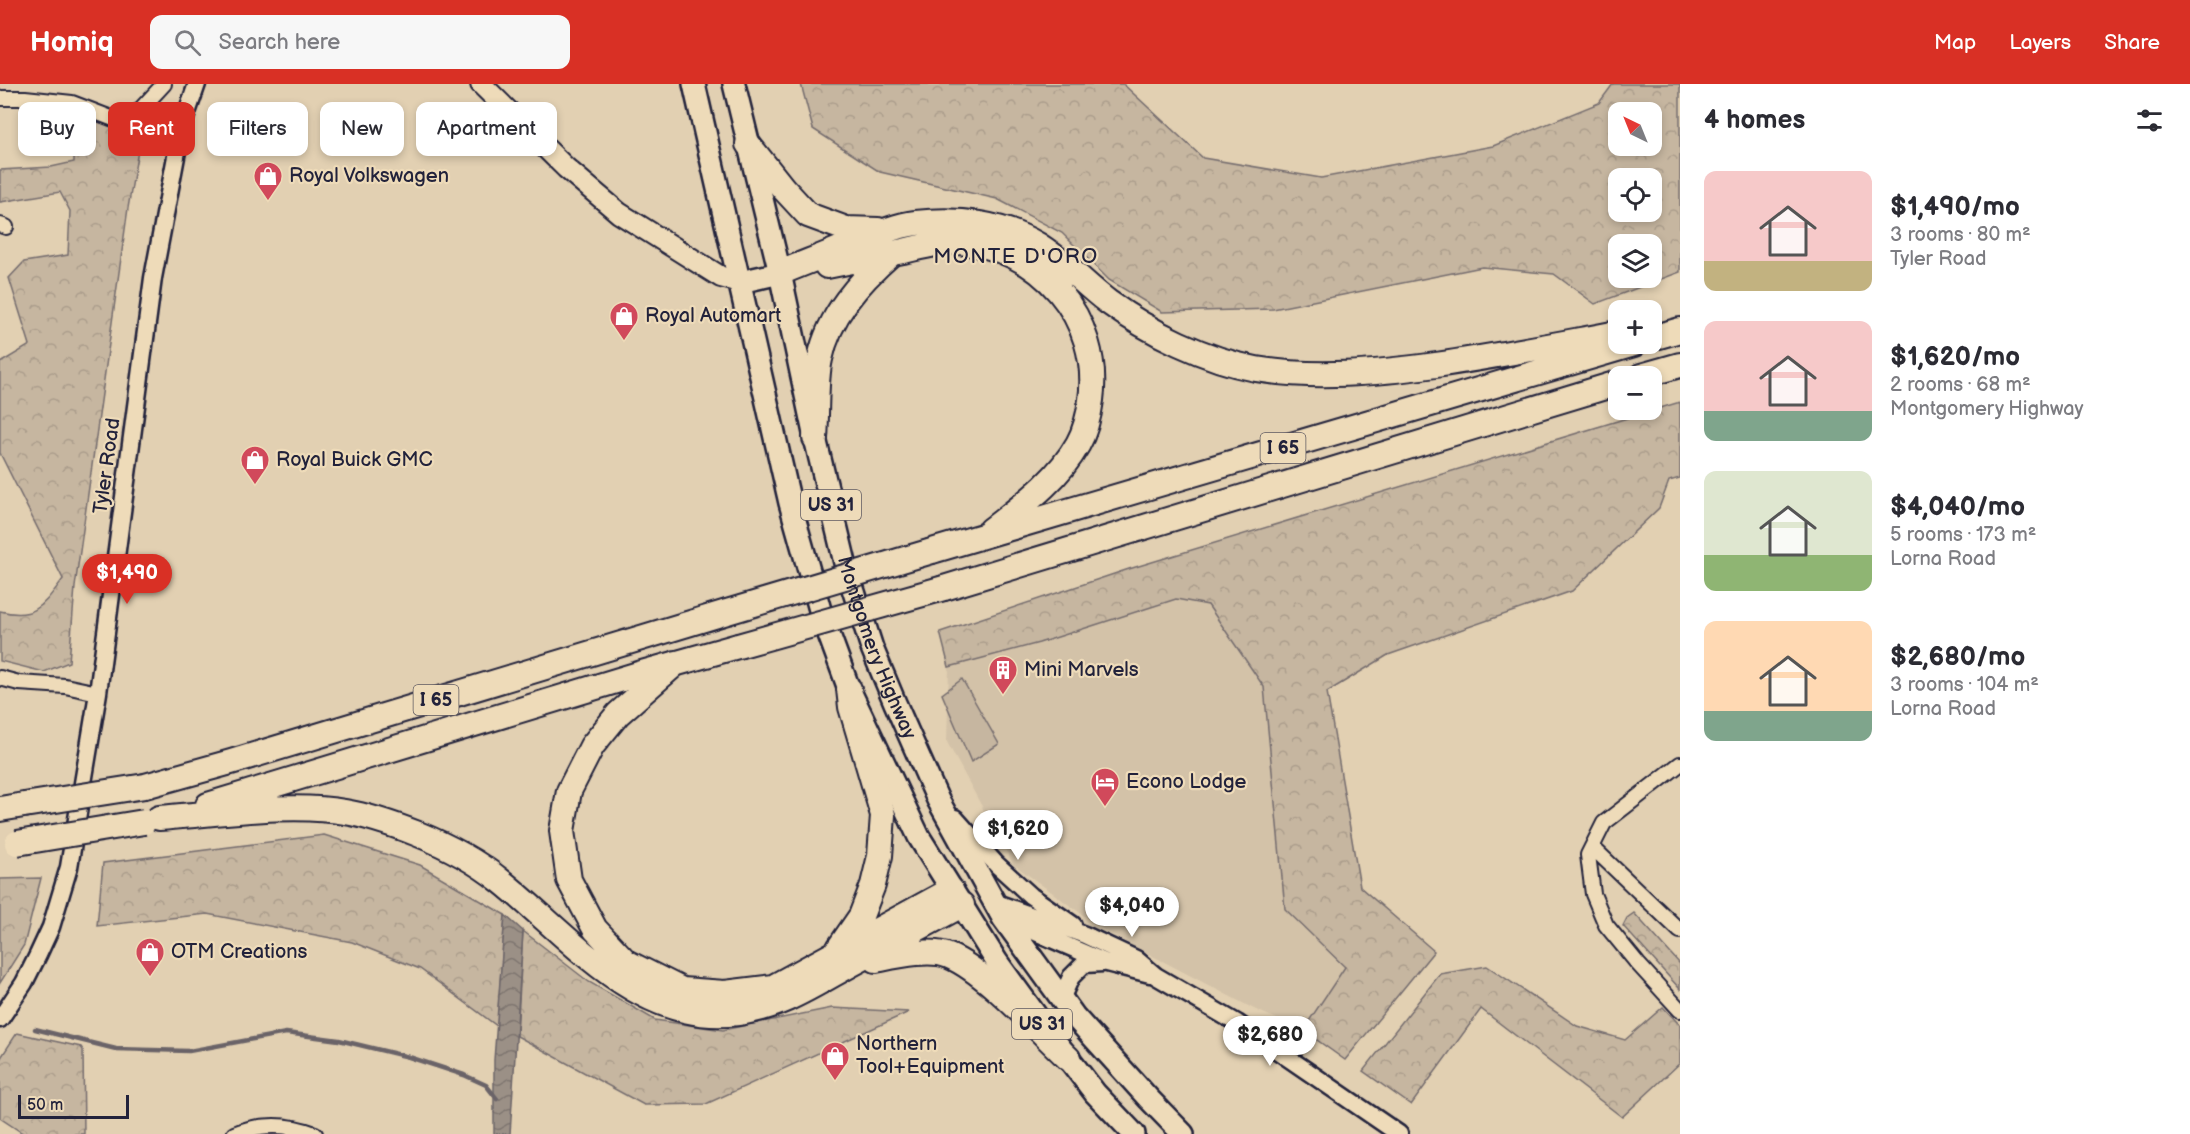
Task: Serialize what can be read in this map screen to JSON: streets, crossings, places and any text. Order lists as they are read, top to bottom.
{
  "streets": {
    "highway": ["I 65"],
    "main road": ["US 31", "Montgomery Highway"],
    "street": ["Tyler Road"]
  },
  "districts": ["MONTE D'ORO"],
  "places": {
    "shop": [
      "Royal Volkswagen",
      "Royal Automart",
      "Royal Buick GMC",
      "OTM Creations",
      "Northern Tool+Equipment"
    ],
    "building": ["Mini Marvels"],
    "hotel": ["Econo Lodge"]
  },
  "scale_bar": "50 m",
  "north": "top left",
  "page": {
    "header": "Homiq",
    "search": "Search here",
    "nav": ["Map", "Layers", "Share"],
    "heading": "4 homes",
    "map_buttons": ["+", "−"],
    "chip": [
      "Buy",
      "Rent",
      "Filters",
      "New",
      "Apartment"
    ],
    "list": [
      {
        "name": "$1,490/mo",
        "note": "3 rooms · 80 m² · Tyler Road"
      },
      {
        "name": "$1,620/mo",
        "note": "2 rooms · 68 m² · Montgomery Highway"
      },
      {
        "name": "$4,040/mo",
        "note": "5 rooms · 173 m² · Lorna Road"
      },
      {
        "name": "$2,680/mo",
        "note": "3 rooms · 104 m² · Lorna Road"
      }
    ],
    "price": [
      "$1,490",
      "$1,620",
      "$4,040",
      "$2,680"
    ],
    "scale": "50 m"
  }
}
